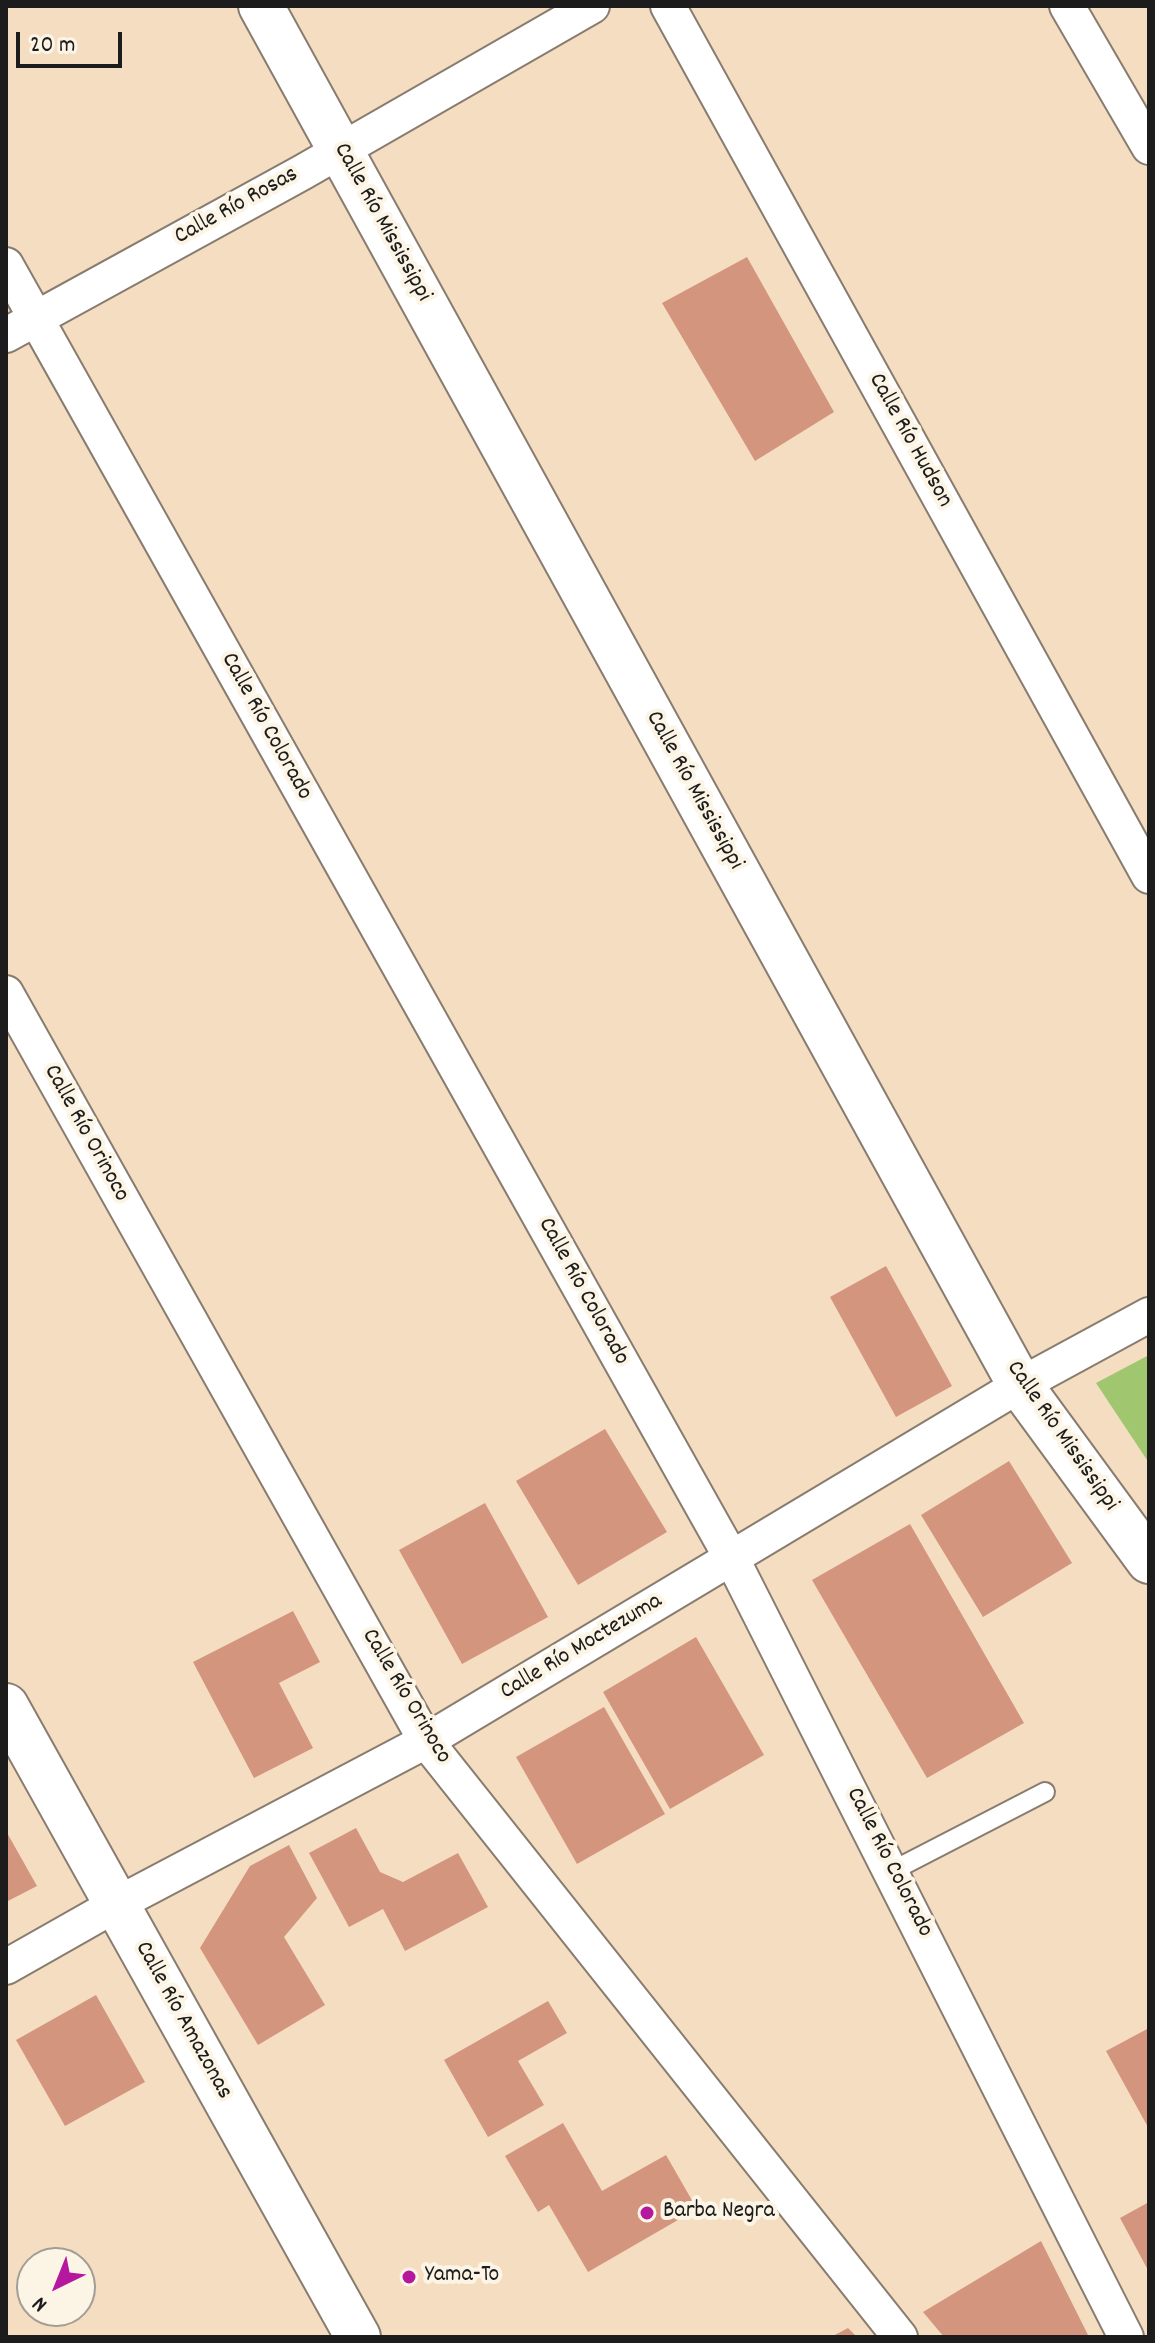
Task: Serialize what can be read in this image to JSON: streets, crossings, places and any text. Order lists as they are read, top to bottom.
{
  "streets": {
    "street": [
      "Calle Río Rosas",
      "Calle Río Mississippi",
      "Calle Río Hudson",
      "Calle Río Colorado",
      "Calle Río Orinoco",
      "Calle Río Moctezuma",
      "Calle Río Amazonas"
    ]
  },
  "crossings": [
    ["Calle Río Rosas", "Calle Río Mississippi"],
    ["Calle Río Rosas", "Calle Río Colorado"],
    ["Calle Río Mississippi", "Calle Río Moctezuma"],
    ["Calle Río Colorado", "Calle Río Moctezuma"],
    ["Calle Río Orinoco", "Calle Río Moctezuma"],
    ["Calle Río Moctezuma", "Calle Río Amazonas"]
  ],
  "places": ["Barba Negra", "Yama-To"],
  "scale_bar": "20 m",
  "north": "bottom left"
}
